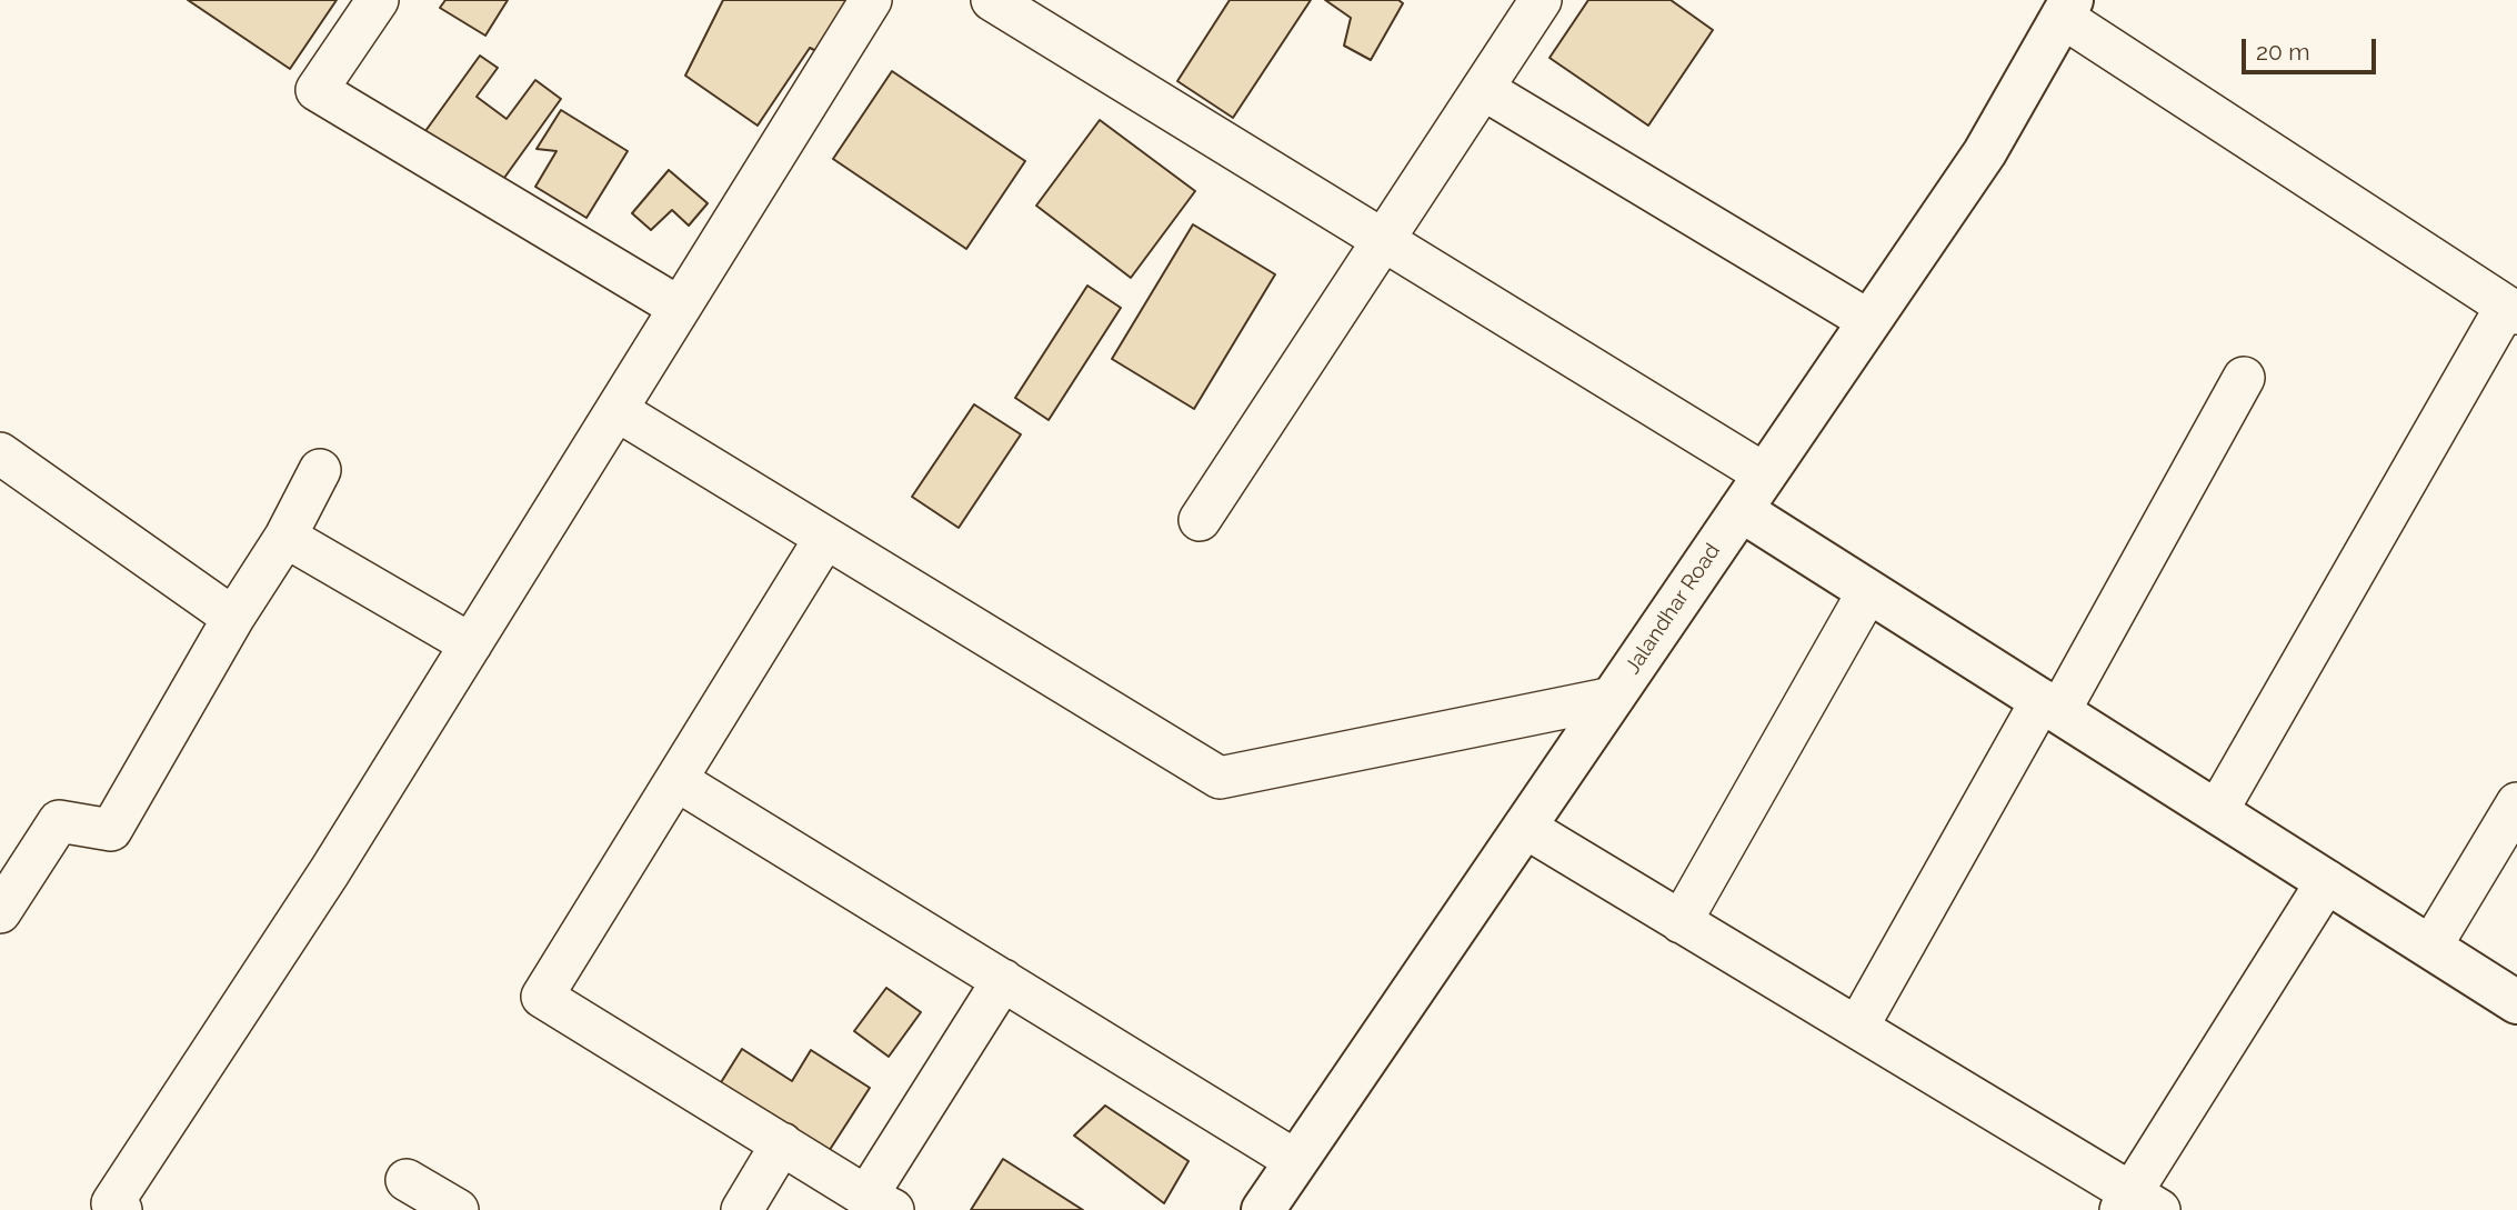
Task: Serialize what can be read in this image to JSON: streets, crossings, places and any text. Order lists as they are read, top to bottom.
{
  "streets": {
    "main road": ["Jalandhar Road"]
  },
  "scale_bar": "20 m"
}
